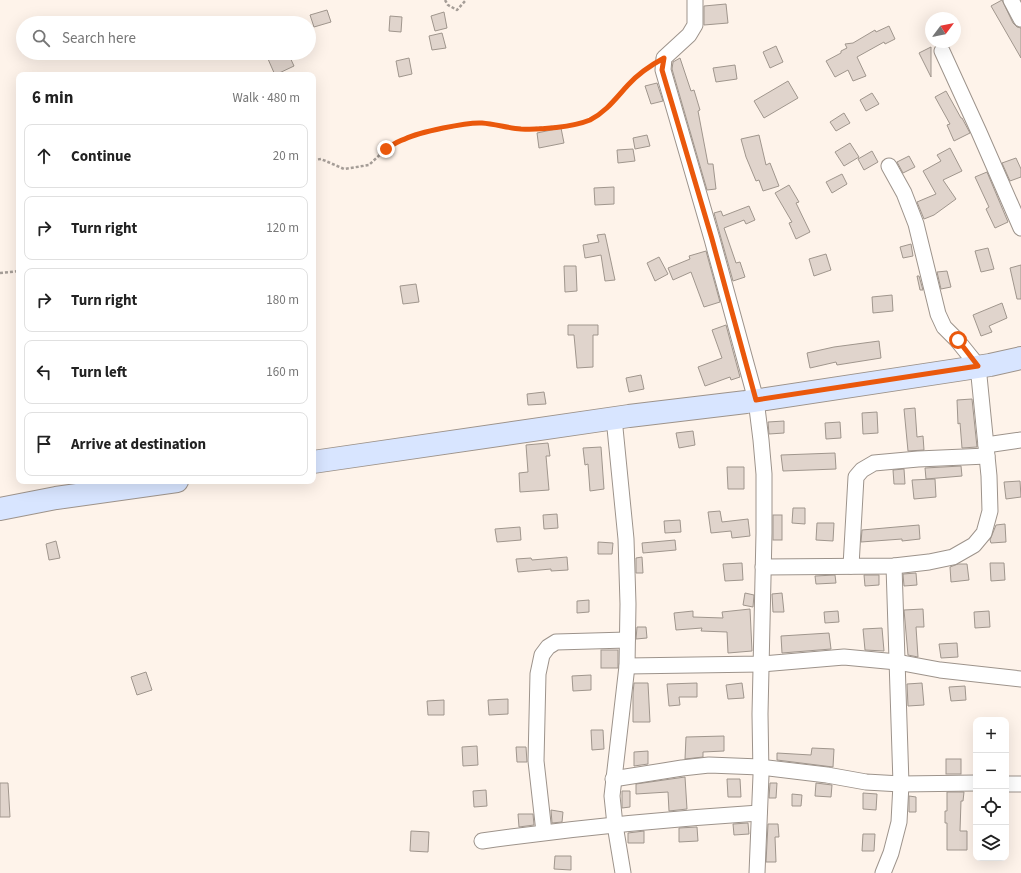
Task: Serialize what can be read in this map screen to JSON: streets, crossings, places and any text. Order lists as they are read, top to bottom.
{
  "north": "top right",
  "page": {
    "search": "Search here",
    "heading": ["6 min", "Walk · 480 m"],
    "list": [
      ["Continue", "20 m"],
      ["Turn right", "120 m"],
      ["Turn right", "180 m"],
      ["Turn left", "160 m"],
      "Arrive at destination"
    ],
    "map_buttons": ["+", "−"]
  }
}
